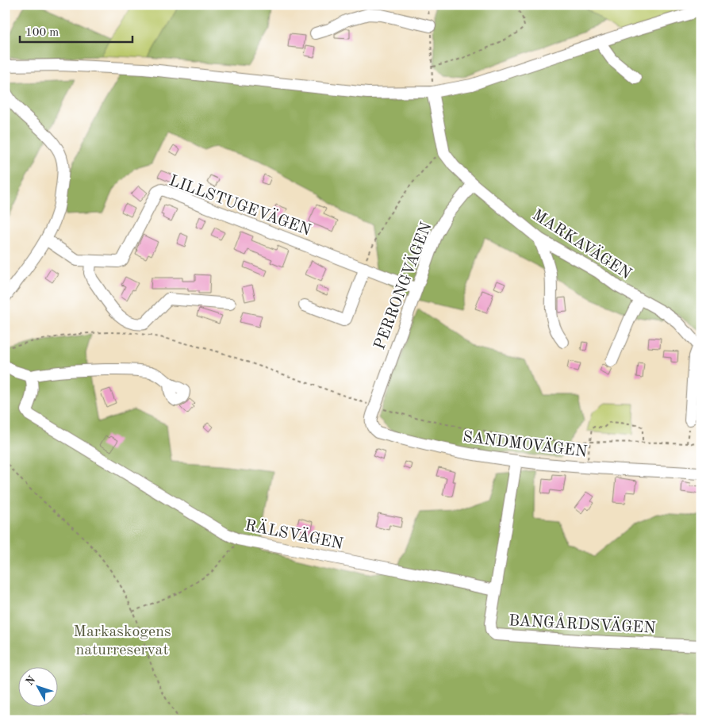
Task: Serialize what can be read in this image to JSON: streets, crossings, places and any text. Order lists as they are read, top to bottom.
{
  "streets": {
    "street": [
      "LILLSTUGEVÄGEN",
      "MARKAVÄGEN",
      "PERRONGVÄGEN",
      "SANDMOVÄGEN",
      "RÄLSVÄGEN",
      "BANGÅRDSVÄGEN"
    ]
  },
  "crossings": [
    ["LILLSTUGEVÄGEN", "PERRONGVÄGEN"],
    ["MARKAVÄGEN", "PERRONGVÄGEN"],
    ["PERRONGVÄGEN", "SANDMOVÄGEN"],
    ["SANDMOVÄGEN", "BANGÅRDSVÄGEN"],
    ["RÄLSVÄGEN", "BANGÅRDSVÄGEN"]
  ],
  "parks": ["Markaskogens naturreservat"],
  "scale_bar": "100 m",
  "north": "top left"
}
